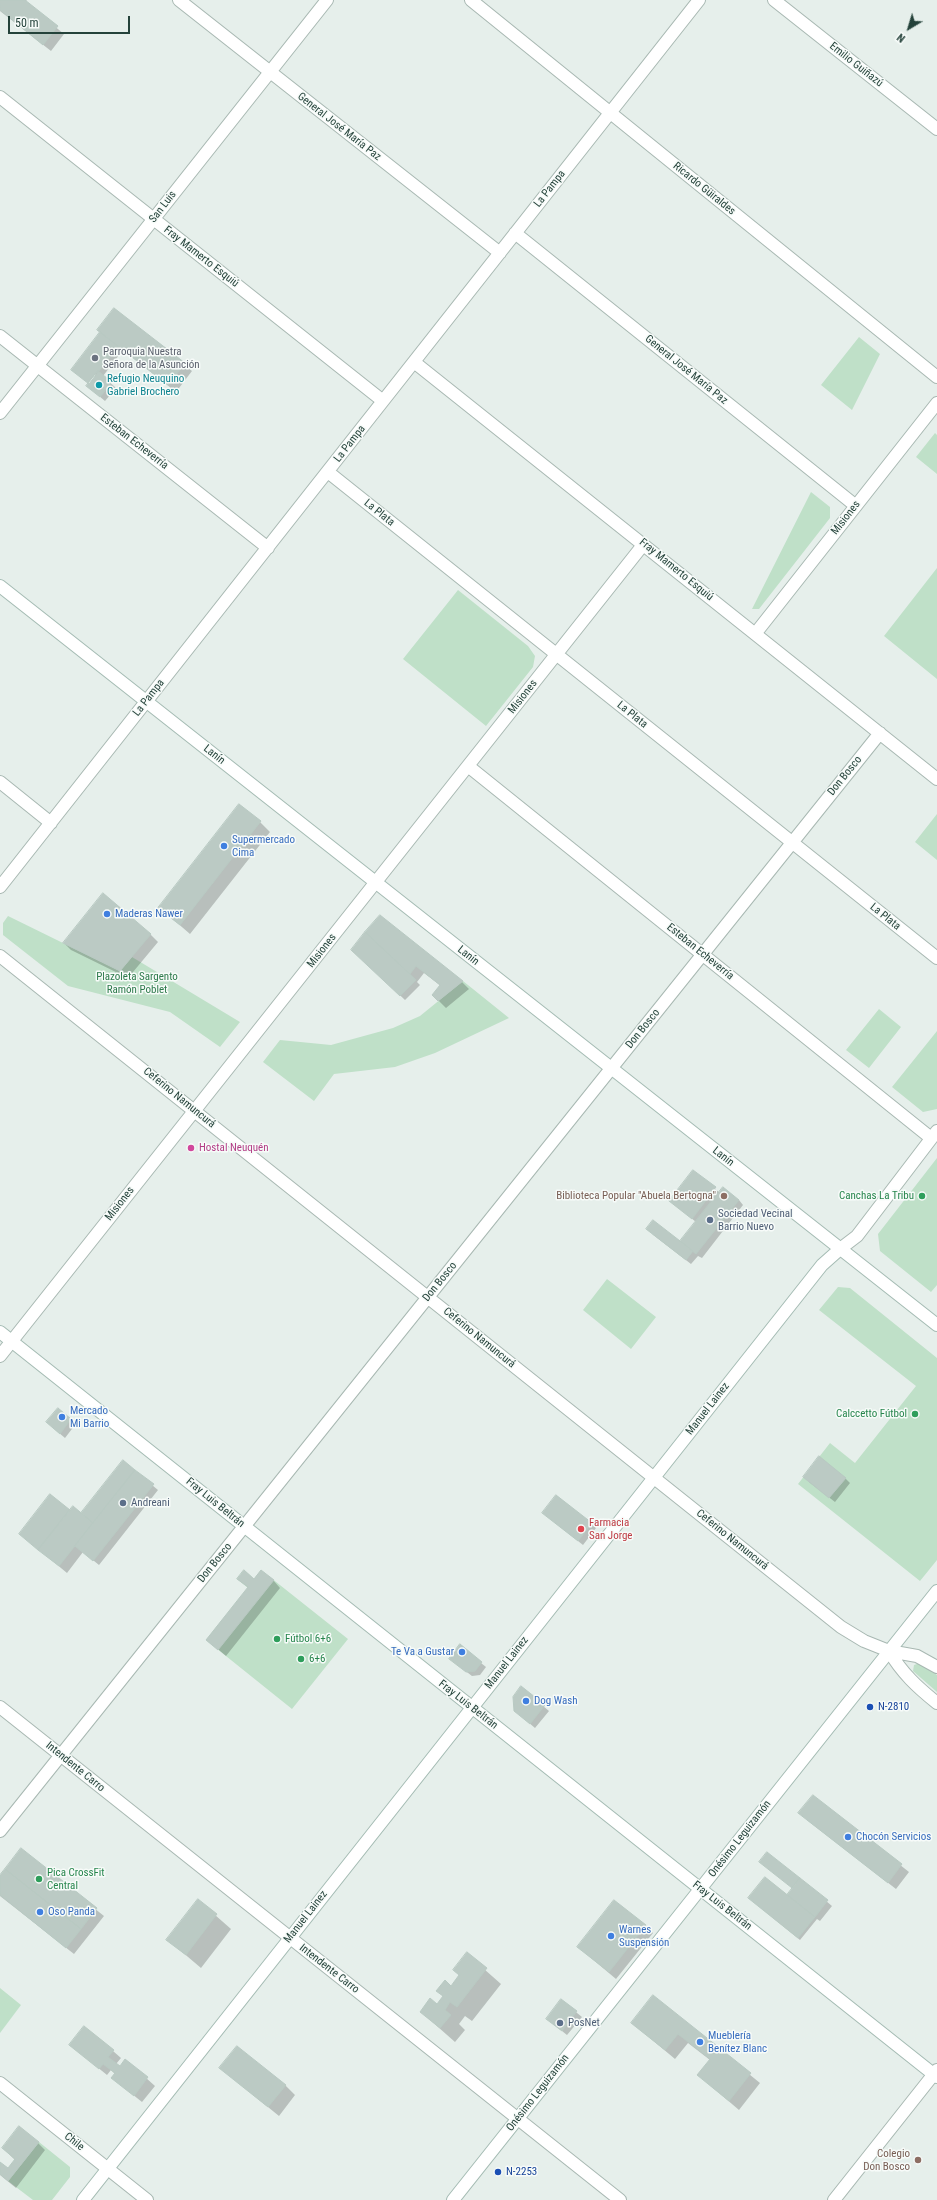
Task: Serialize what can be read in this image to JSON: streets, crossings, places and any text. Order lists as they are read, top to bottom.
{
  "streets": {
    "street": [
      "Emilio Guiñazú",
      "General José María Paz",
      "La Pampa",
      "Ricardo Güiraldes",
      "San Luis",
      "Fray Mamerto Esquiú",
      "Esteban Echeverría",
      "La Plata",
      "Misiones",
      "Lanín",
      "Don Bosco",
      "Ceferino Namuncurá",
      "Manuel Lainez",
      "Fray Luis Beltrán",
      "Intendente Carro",
      "Onésimo Leguizamón",
      "Chile"
    ]
  },
  "crossings": [
    ["General José María Paz", "La Pampa"],
    ["General José María Paz", "San Luis"],
    ["General José María Paz", "Misiones"],
    ["La Pampa", "Ricardo Güiraldes"],
    ["La Pampa", "Fray Mamerto Esquiú"],
    ["La Pampa", "Esteban Echeverría"],
    ["La Pampa", "La Plata"],
    ["La Pampa", "Lanín"],
    ["San Luis", "Fray Mamerto Esquiú"],
    ["San Luis", "Esteban Echeverría"],
    ["Fray Mamerto Esquiú", "Misiones"],
    ["Fray Mamerto Esquiú", "Don Bosco"],
    ["Esteban Echeverría", "Misiones"],
    ["Esteban Echeverría", "Don Bosco"],
    ["Esteban Echeverría", "Manuel Lainez"],
    ["La Plata", "Misiones"],
    ["La Plata", "Don Bosco"],
    ["Misiones", "Lanín"],
    ["Misiones", "Ceferino Namuncurá"],
    ["Misiones", "Fray Luis Beltrán"],
    ["Lanín", "Don Bosco"],
    ["Lanín", "Manuel Lainez"],
    ["Don Bosco", "Ceferino Namuncurá"],
    ["Don Bosco", "Fray Luis Beltrán"],
    ["Don Bosco", "Intendente Carro"],
    ["Ceferino Namuncurá", "Manuel Lainez"],
    ["Ceferino Namuncurá", "Onésimo Leguizamón"],
    ["Manuel Lainez", "Fray Luis Beltrán"],
    ["Manuel Lainez", "Intendente Carro"],
    ["Manuel Lainez", "Chile"],
    ["Fray Luis Beltrán", "Onésimo Leguizamón"],
    ["Intendente Carro", "Onésimo Leguizamón"]
  ],
  "parks": ["Plazoleta Sargento Ramón Poblet"],
  "places": [
    "Parroquia Nuestra Señora de la Asunción",
    "Refugio Neuquino Gabriel Brochero",
    "Supermercado Cima",
    "Maderas Nawer",
    "Hostal Neuquén",
    "Biblioteca Popular \"Abuela Bertogna\"",
    "Canchas La Tribu",
    "Sociedad Vecinal Barrio Nuevo",
    "Calccetto Fútbol",
    "Mercado Mi Barrio",
    "Andreani",
    "Farmacia San Jorge",
    "Fútbol 6+6",
    "Te Va a Gustar",
    "6+6",
    "Dog Wash",
    "N-2810",
    "Chocón Servicios",
    "Pica CrossFit Central",
    "Oso Panda",
    "Warnes Suspensión",
    "PosNet",
    "Mueblería Benítez Blanc",
    "Colegio Don Bosco",
    "N-2253"
  ],
  "scale_bar": "50 m",
  "north": "bottom left"
}
